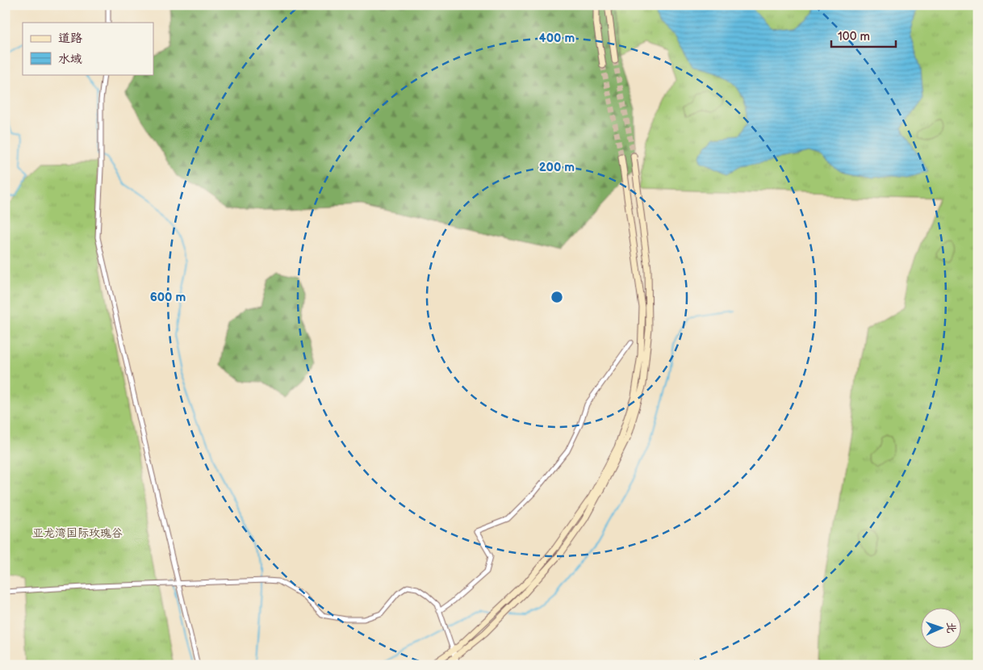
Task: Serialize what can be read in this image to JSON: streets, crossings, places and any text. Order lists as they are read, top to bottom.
{
  "parks": ["亚龙湾国际玫瑰谷"],
  "legend": ["道路", "水域"],
  "scale_bar": "100 m",
  "north": "right",
  "rings": ["400 m", "200 m", "600 m"]
}
